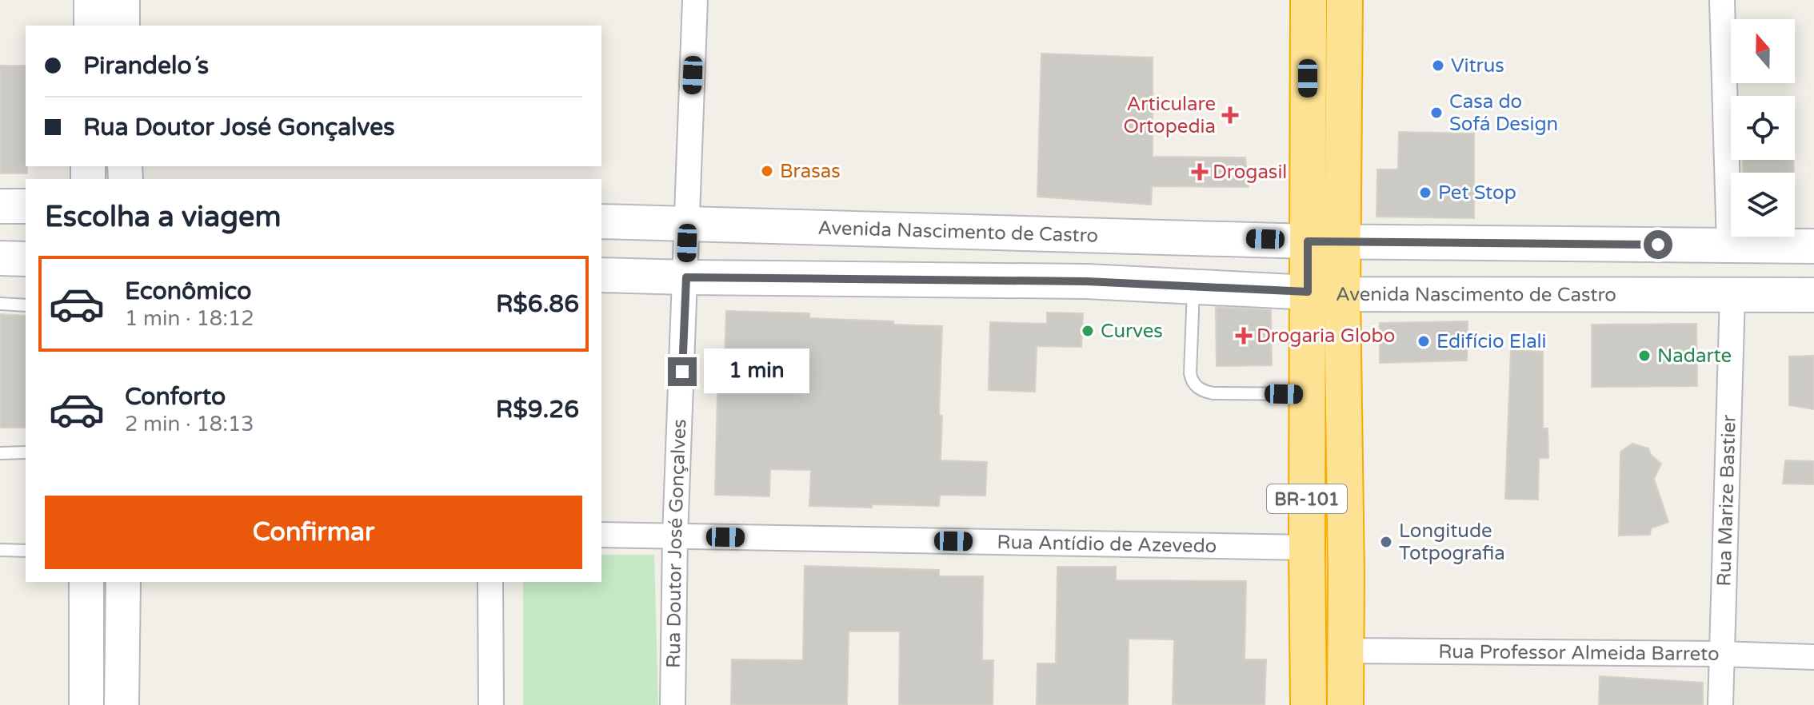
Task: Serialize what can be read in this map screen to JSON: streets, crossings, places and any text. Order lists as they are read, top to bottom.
{
  "streets": {
    "highway": ["BR-101"],
    "main road": ["Avenida Nascimento de Castro"],
    "street": [
      "Rua Marize Bastier",
      "Rua Antídio de Azevedo",
      "Rua Doutor José Gonçalves",
      "Rua Professor Almeida Barreto"
    ]
  },
  "crossings": [
    ["Avenida Nascimento de Castro", "BR-101"],
    ["Avenida Nascimento de Castro", "Rua Marize Bastier"],
    ["Avenida Nascimento de Castro", "Rua Doutor José Gonçalves"],
    ["BR-101", "Rua Antídio de Azevedo"],
    ["BR-101", "Rua Professor Almeida Barreto"],
    ["Rua Marize Bastier", "Rua Professor Almeida Barreto"],
    ["Rua Antídio de Azevedo", "Rua Doutor José Gonçalves"]
  ],
  "places": {
    "other": [
      "Vitrus",
      "Casa do Sofá Design",
      "Brasas",
      "Pet Stop",
      "Curves",
      "Edifício Elali",
      "Nadarte",
      "Longitude Totpografia"
    ],
    "health": ["Articulare Ortopedia", "Drogasil", "Drogaria Globo"]
  },
  "north": "top",
  "page": {
    "banner": ["Pirandelo´s", "Rua Doutor José Gonçalves"],
    "heading": "Escolha a viagem",
    "list": [
      {
        "name": "Econômico",
        "note": "1 min · 18:12",
        "value": "R$6.86"
      },
      {
        "name": "Conforto",
        "note": "2 min · 18:13",
        "value": "R$9.26"
      }
    ],
    "bubble": "1 min",
    "buttons": "Confirmar"
  }
}
